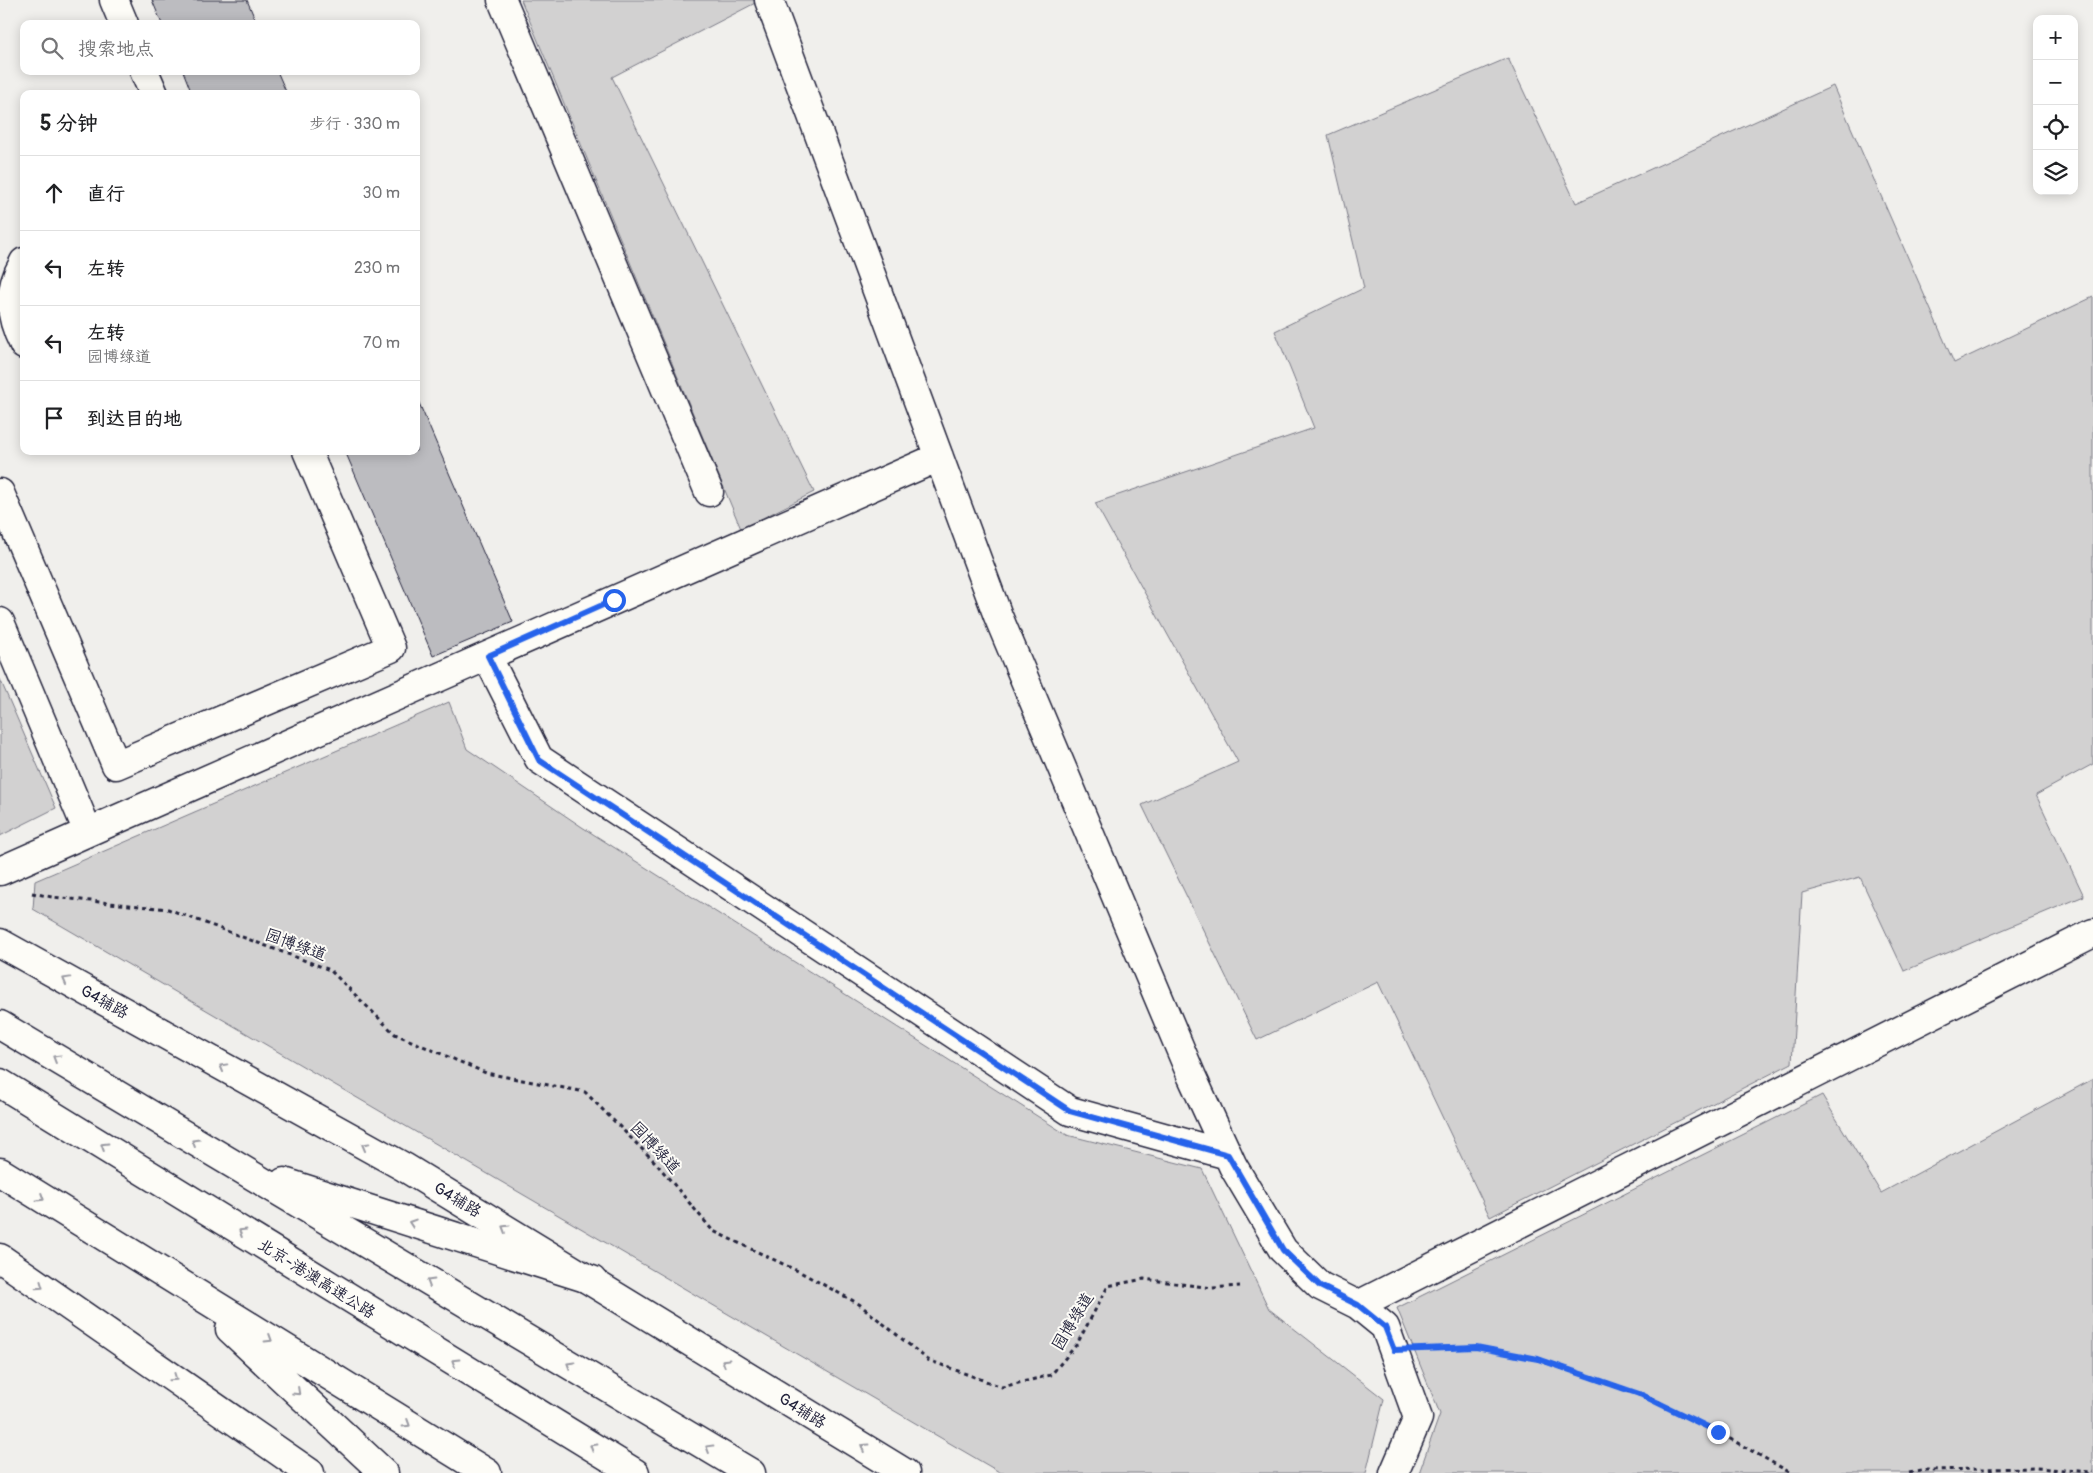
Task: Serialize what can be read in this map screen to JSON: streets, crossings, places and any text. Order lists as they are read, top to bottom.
{
  "streets": {
    "main road": ["G4辅路", "北京-港澳高速公路"],
    "path": ["园博绿道"]
  },
  "page": {
    "map_buttons": ["+", "−"],
    "search": "搜索地点",
    "heading": ["5 分钟", "步行 · 330 m"],
    "list": [
      ["直行", "30 m"],
      ["左转", "230 m"],
      ["左转", "园博绿道", "70 m"],
      "到达目的地"
    ]
  }
}
